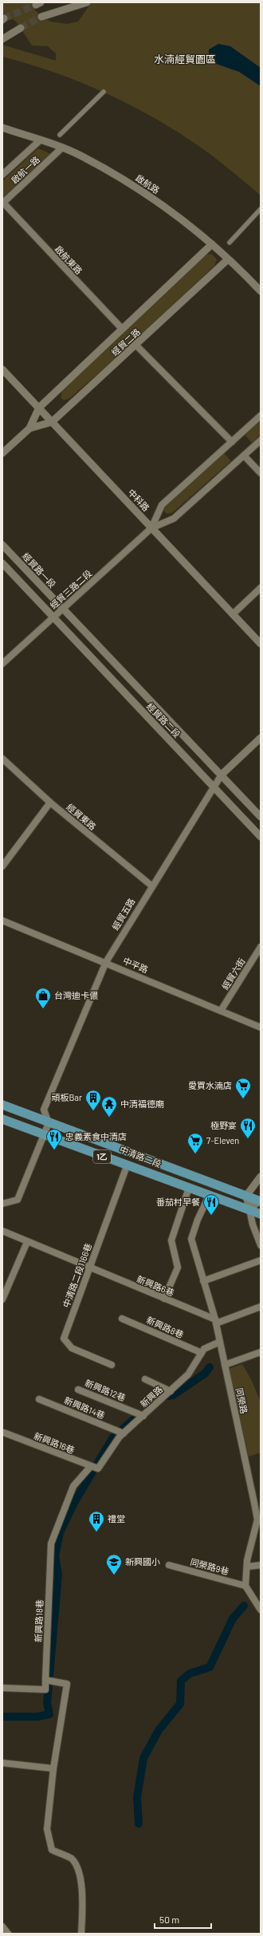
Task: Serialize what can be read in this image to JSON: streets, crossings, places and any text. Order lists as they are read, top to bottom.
{
  "streets": {
    "main road": ["1乙", "中清路二段"],
    "street": [
      "啟航一路",
      "啟航路",
      "啟航東路",
      "經貿二路",
      "中科路",
      "經貿路一段",
      "經貿三路二段",
      "經貿路二段",
      "經貿東路",
      "經貿五路",
      "中平路",
      "經貿六街",
      "中清路二段1166巷",
      "新興路6巷",
      "新興路8巷",
      "新興路12巷",
      "新興路",
      "同榮路",
      "新興路14巷",
      "新興路16巷",
      "同榮路9巷",
      "新興路18巷"
    ]
  },
  "crossings": [
    ["啟航一路", "啟航路"],
    ["啟航一路", "啟航東路"],
    ["啟航路", "經貿二路"],
    ["啟航東路", "經貿二路"],
    ["經貿二路", "中科路"],
    ["中科路", "經貿三路二段"],
    ["經貿路一段", "經貿三路二段"],
    ["經貿路一段", "經貿路二段"],
    ["經貿三路二段", "經貿路二段"],
    ["經貿路二段", "經貿五路"],
    ["經貿東路", "經貿五路"],
    ["經貿五路", "中平路"],
    ["經貿五路", "中清路二段"],
    ["中平路", "經貿六街"],
    ["中清路二段", "中清路二段1166巷"],
    ["中清路二段", "同榮路"],
    ["中清路二段1166巷", "新興路6巷"],
    ["新興路6巷", "同榮路"],
    ["新興路8巷", "新興路"],
    ["新興路12巷", "新興路"],
    ["新興路", "同榮路"],
    ["新興路", "新興路14巷"],
    ["新興路", "新興路16巷"],
    ["同榮路", "同榮路9巷"],
    ["新興路16巷", "新興路18巷"]
  ],
  "districts": ["水湳經貿園區"],
  "places": {
    "shop": ["台灣迪卡儂"],
    "supermarket": ["愛買水湳店", "7-Eleven"],
    "building": ["頑板Bar", "禮堂"],
    "temple": ["中清福德廟"],
    "restaurant": ["極野宴", "忠義素食中清店", "番茄村早餐"],
    "school or university": ["新興國小"]
  },
  "scale_bar": "50 m"
}
